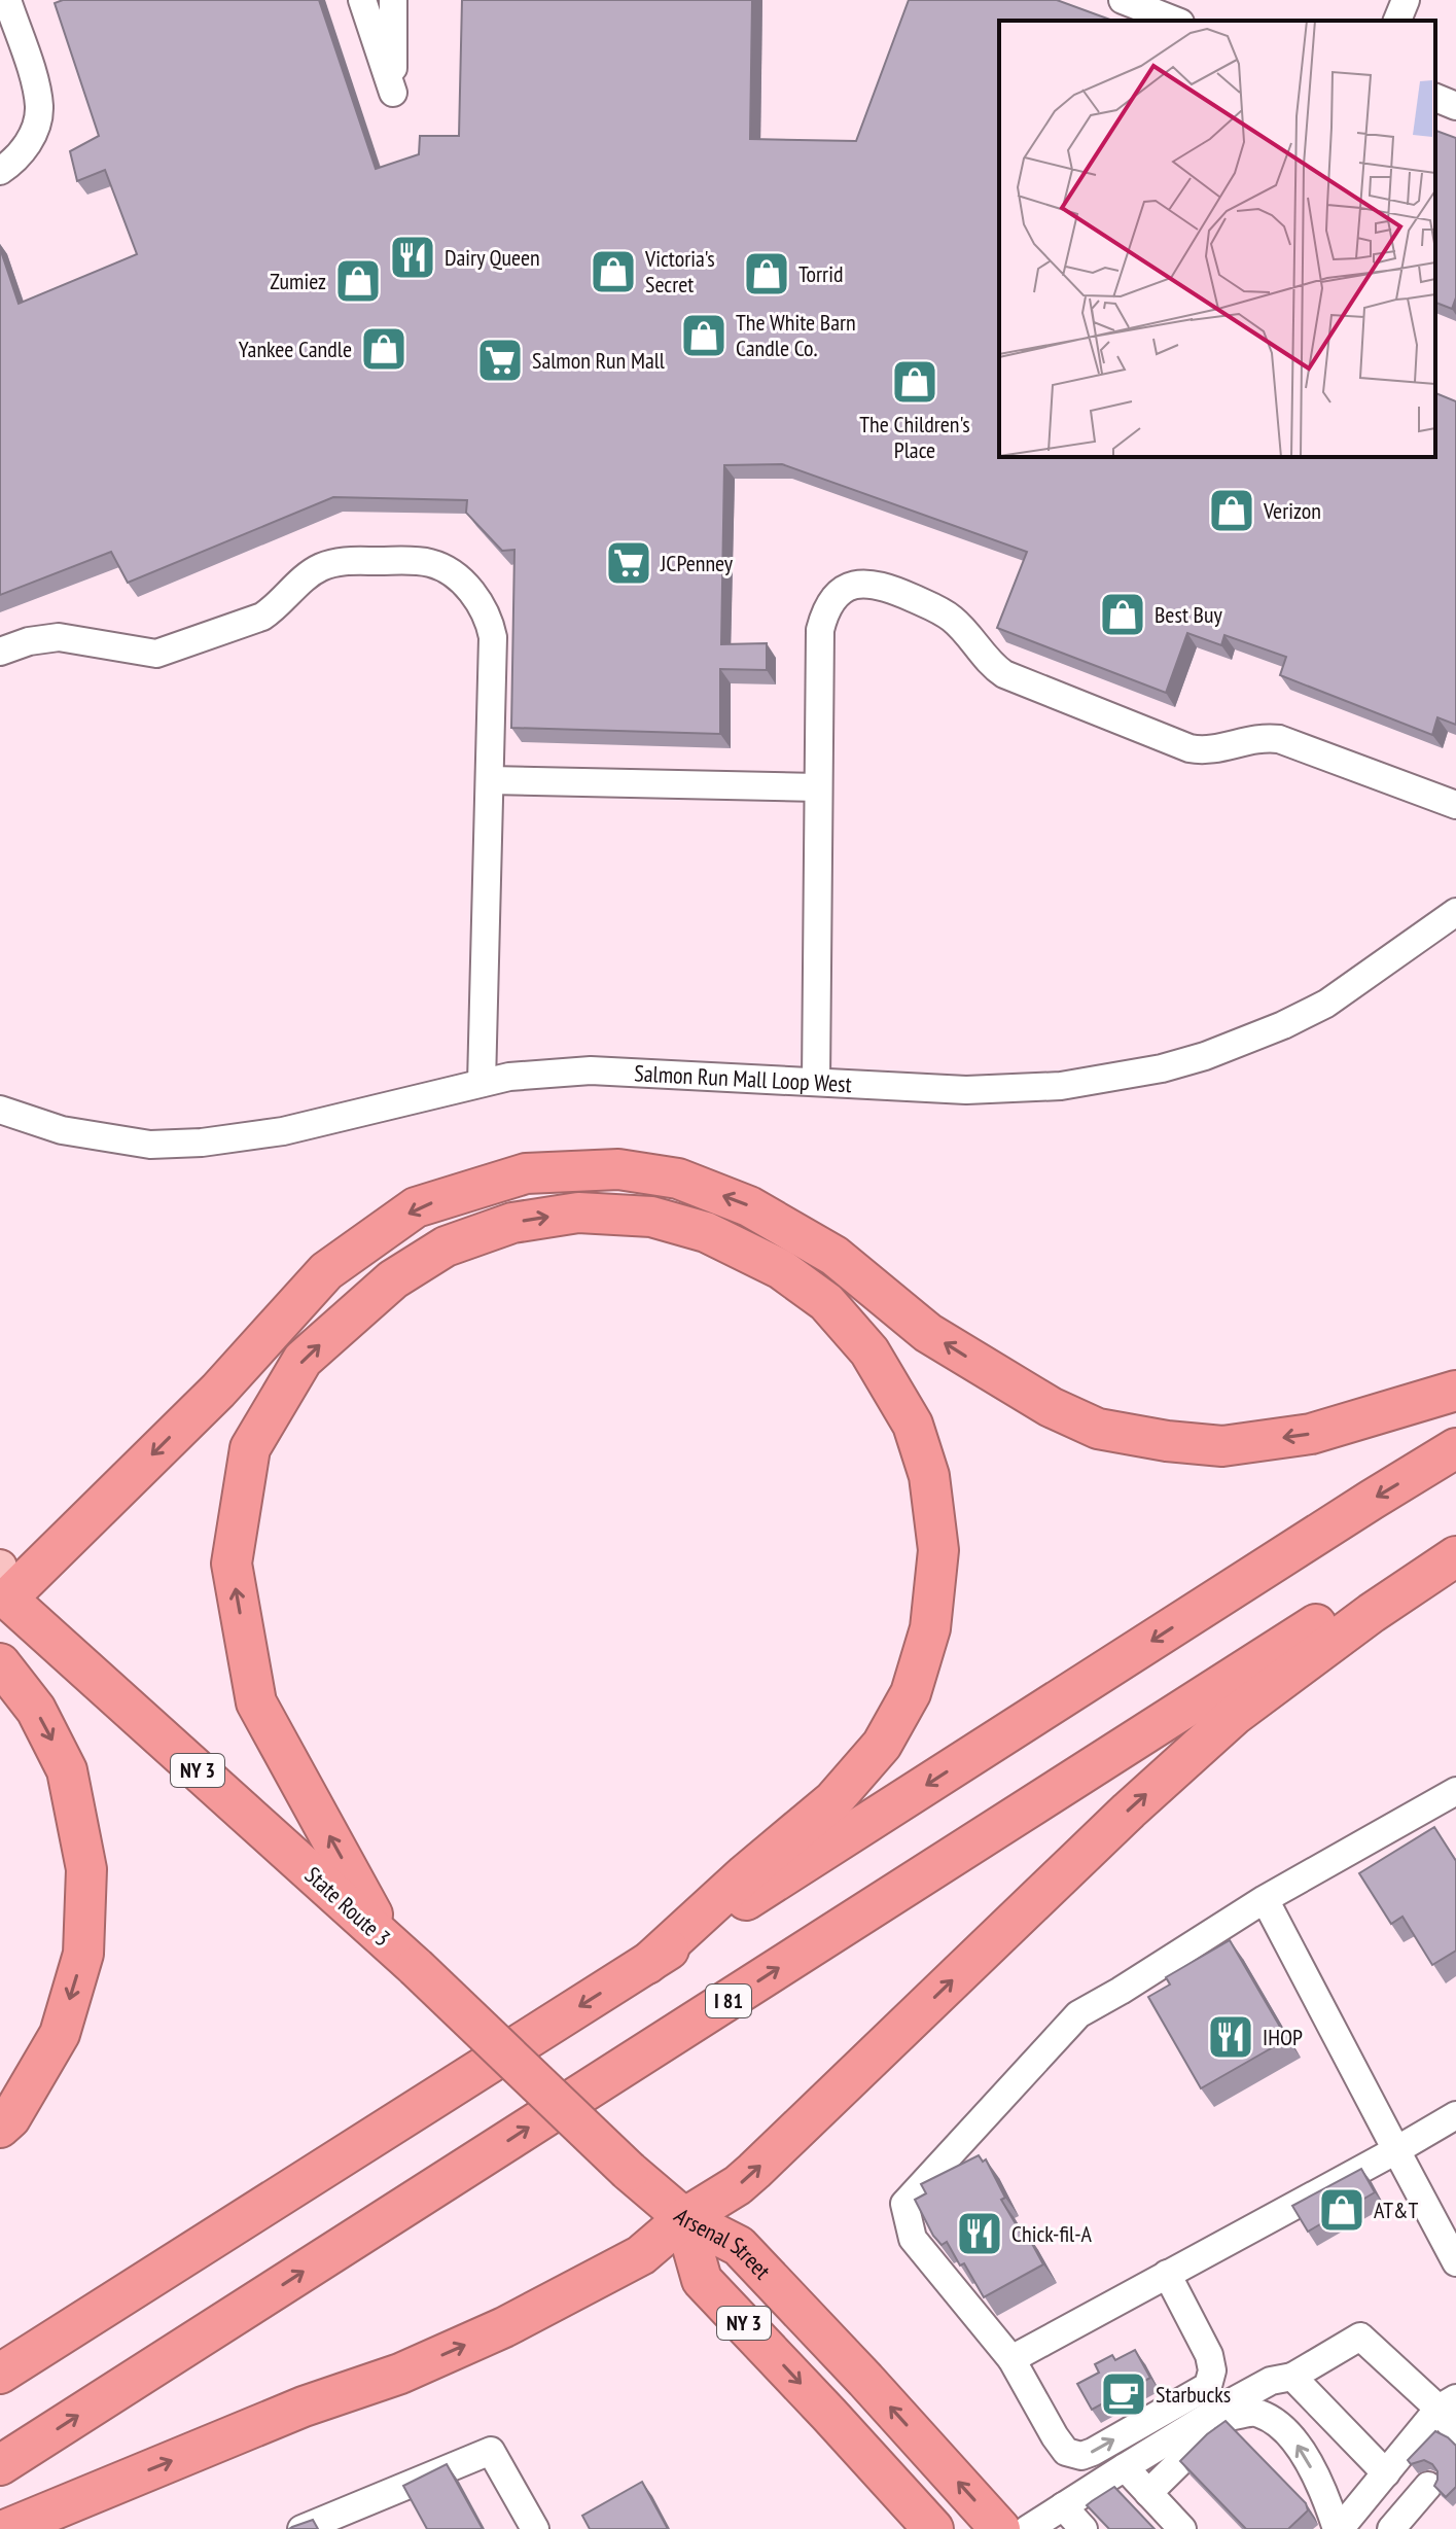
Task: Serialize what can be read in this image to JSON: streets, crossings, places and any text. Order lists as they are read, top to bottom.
{
  "streets": {
    "highway": [
      "NY 3",
      "State Route 3",
      "I 81",
      "Arsenal Street"
    ],
    "lane": ["Salmon Run Mall Loop West"]
  },
  "crossings": [
    ["State Route 3", "Arsenal Street"]
  ],
  "places": {
    "restaurant": ["Dairy Queen", "IHOP", "Chick-fil-A"],
    "shop": [
      "Victoria's Secret",
      "Torrid",
      "Zumiez",
      "The White Barn Candle Co.",
      "Yankee Candle",
      "The Children's Place",
      "Verizon",
      "Best Buy",
      "AT&T"
    ],
    "supermarket": ["Salmon Run Mall", "JCPenney"],
    "cafe": ["Starbucks"]
  }
}
